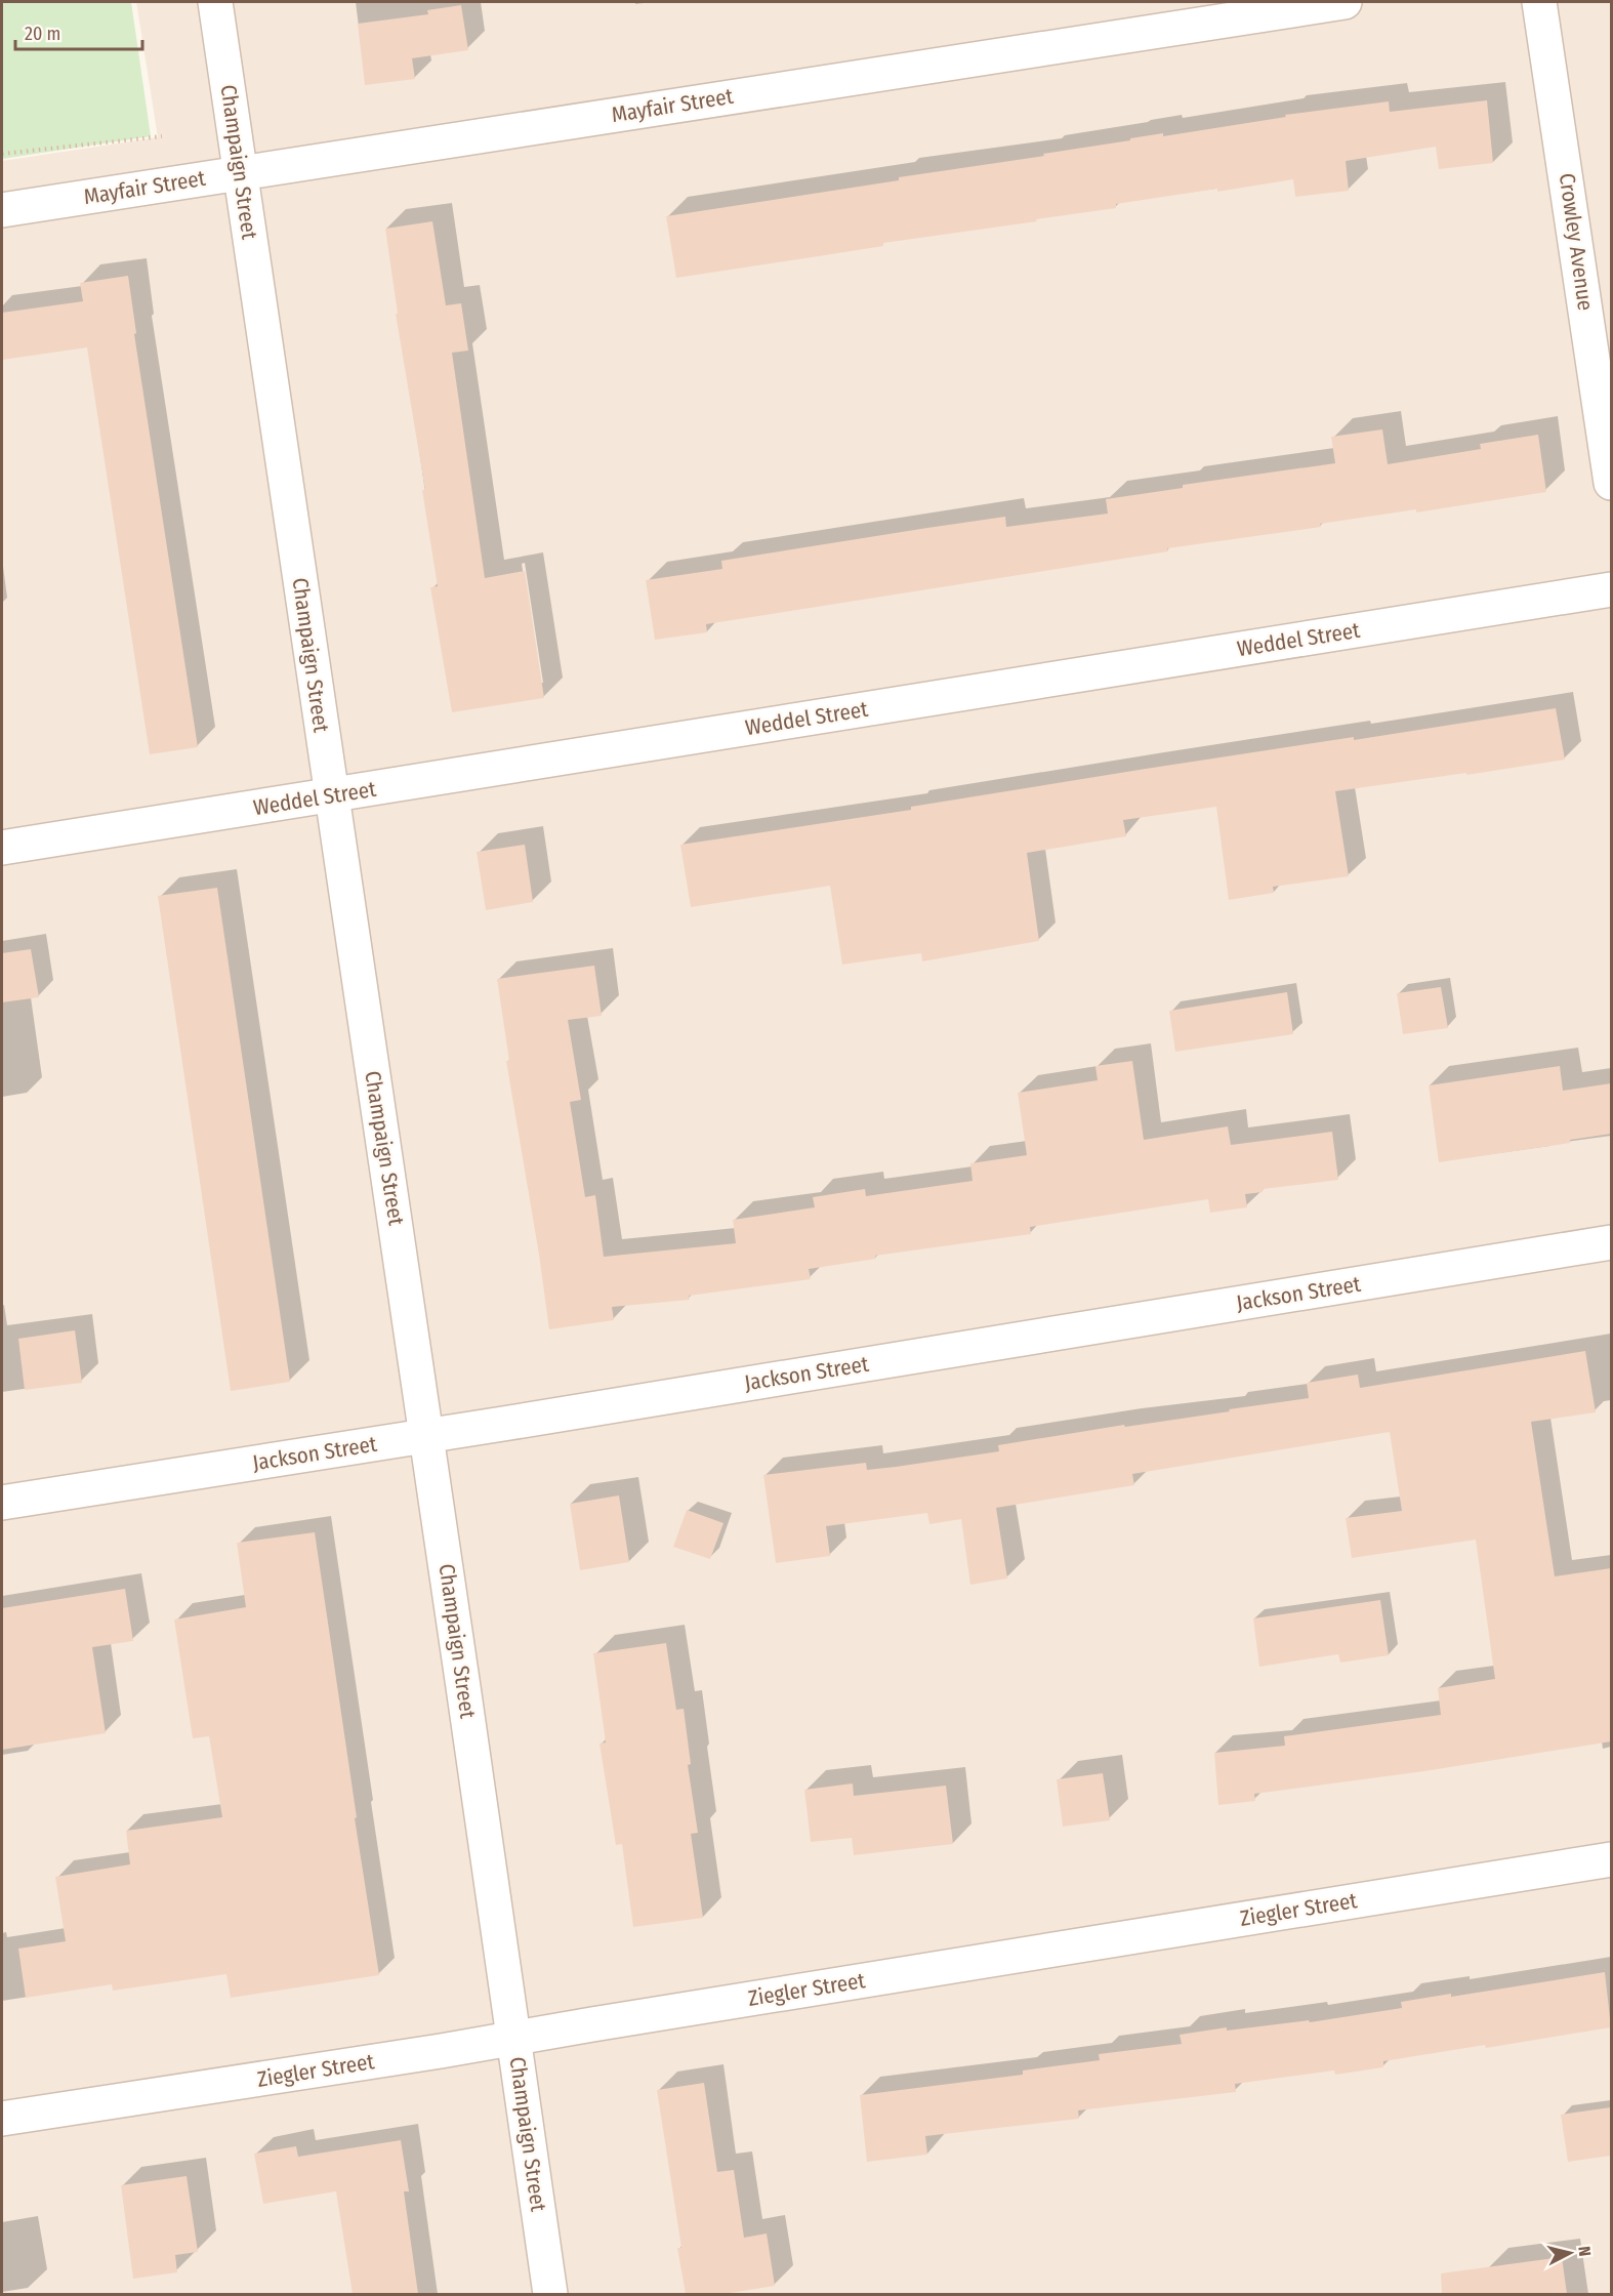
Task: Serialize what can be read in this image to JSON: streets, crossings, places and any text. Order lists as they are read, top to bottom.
{
  "streets": {
    "street": [
      "Mayfair Street",
      "Champaign Street",
      "Crowley Avenue",
      "Weddel Street",
      "Jackson Street",
      "Ziegler Street"
    ]
  },
  "crossings": [
    ["Mayfair Street", "Champaign Street"],
    ["Champaign Street", "Weddel Street"],
    ["Champaign Street", "Jackson Street"],
    ["Champaign Street", "Ziegler Street"]
  ],
  "scale_bar": "20 m",
  "north": "right"
}
